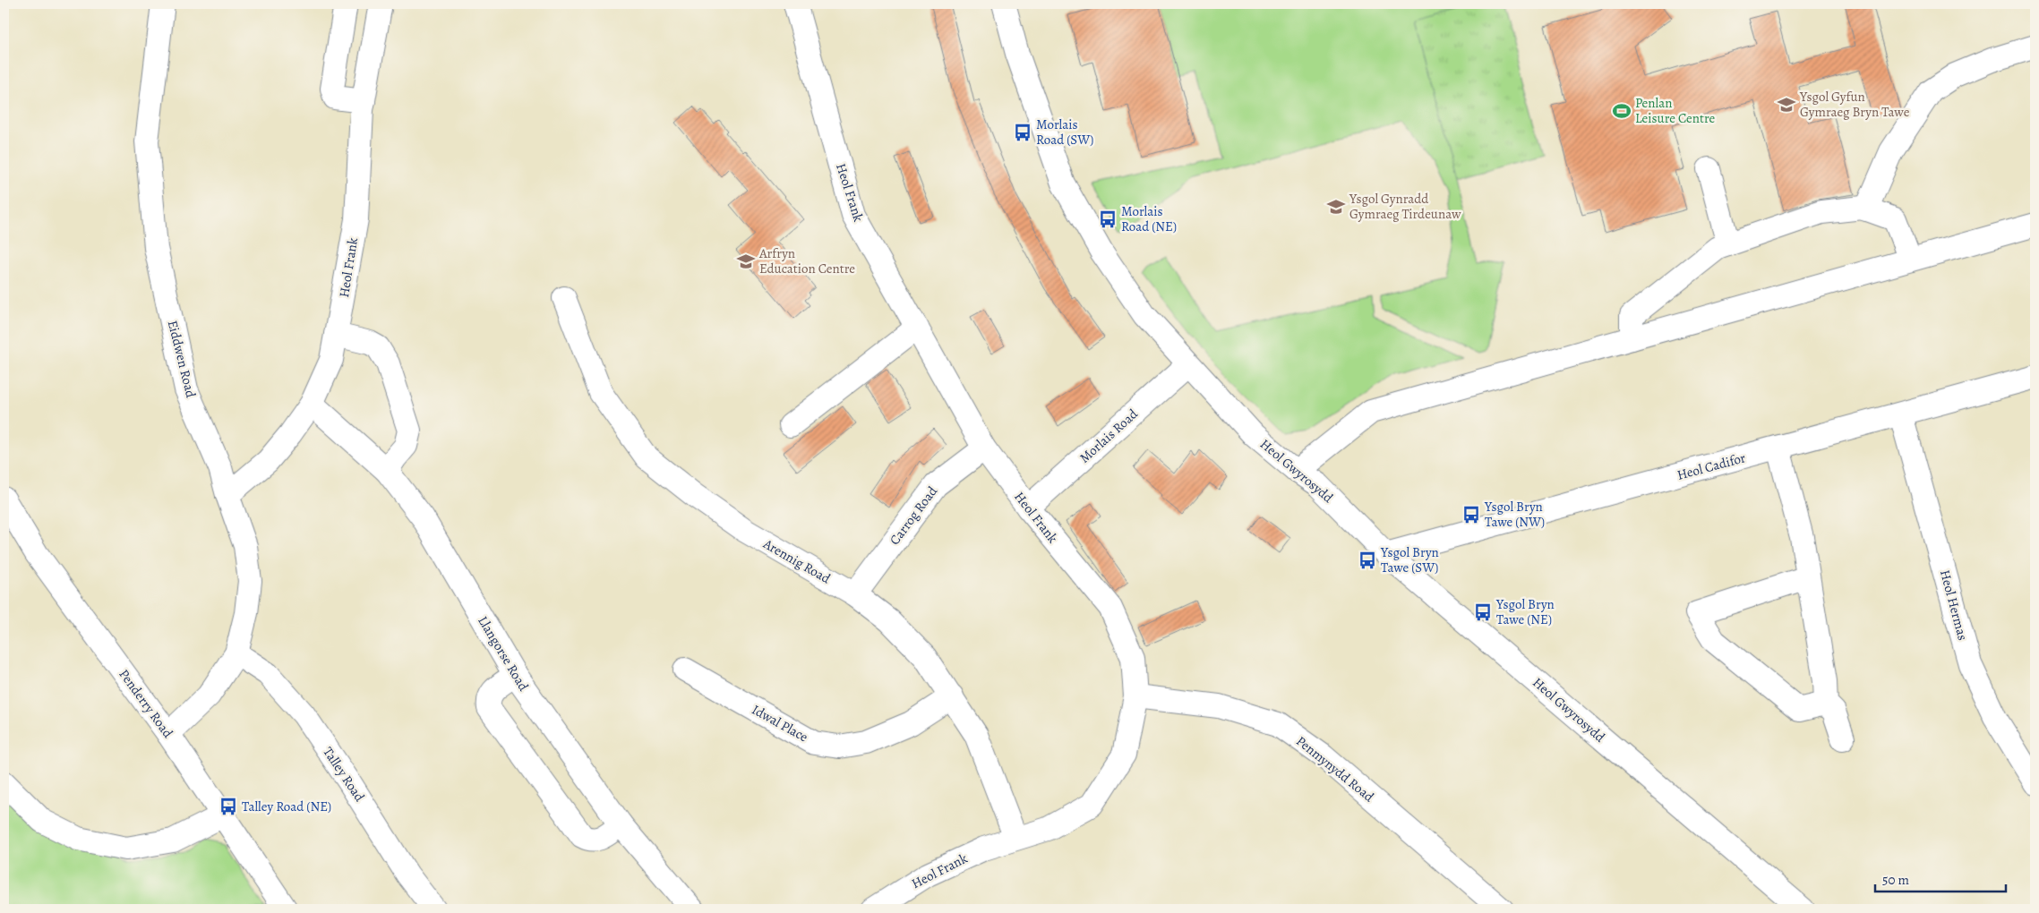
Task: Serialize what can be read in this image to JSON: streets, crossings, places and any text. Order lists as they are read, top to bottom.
{
  "streets": {
    "street": [
      "Heol Frank",
      "Eiddwen Road",
      "Morlais Road",
      "Heol Cadifor",
      "Heol Gwyrosydd",
      "Carrog Road",
      "Arennig Road",
      "Heol Hermas",
      "Llangorse Road",
      "Penderry Road",
      "Idwal Place",
      "Penmynydd Road",
      "Talley Road"
    ]
  },
  "crossings": [
    ["Heol Frank", "Eiddwen Road"],
    ["Heol Frank", "Morlais Road"],
    ["Heol Frank", "Carrog Road"],
    ["Heol Frank", "Arennig Road"],
    ["Heol Frank", "Llangorse Road"],
    ["Heol Frank", "Penmynydd Road"],
    ["Eiddwen Road", "Penderry Road"],
    ["Eiddwen Road", "Talley Road"],
    ["Morlais Road", "Heol Gwyrosydd"],
    ["Heol Cadifor", "Heol Gwyrosydd"],
    ["Heol Cadifor", "Heol Hermas"],
    ["Carrog Road", "Arennig Road"],
    ["Arennig Road", "Idwal Place"]
  ],
  "places": {
    "school or university": ["Ysgol Gyfun Gymraeg Bryn Tawe", "Ysgol Gynradd Gymraeg Tirdeunaw", "Arfryn Education Centre"],
    "sports": ["Penlan Leisure Centre"],
    "bus stop": [
      "Morlais Road (SW)",
      "Morlais Road (NE)",
      "Ysgol Bryn Tawe (NW)",
      "Ysgol Bryn Tawe (SW)",
      "Ysgol Bryn Tawe (NE)",
      "Talley Road (NE)"
    ]
  },
  "scale_bar": "50 m"
}
